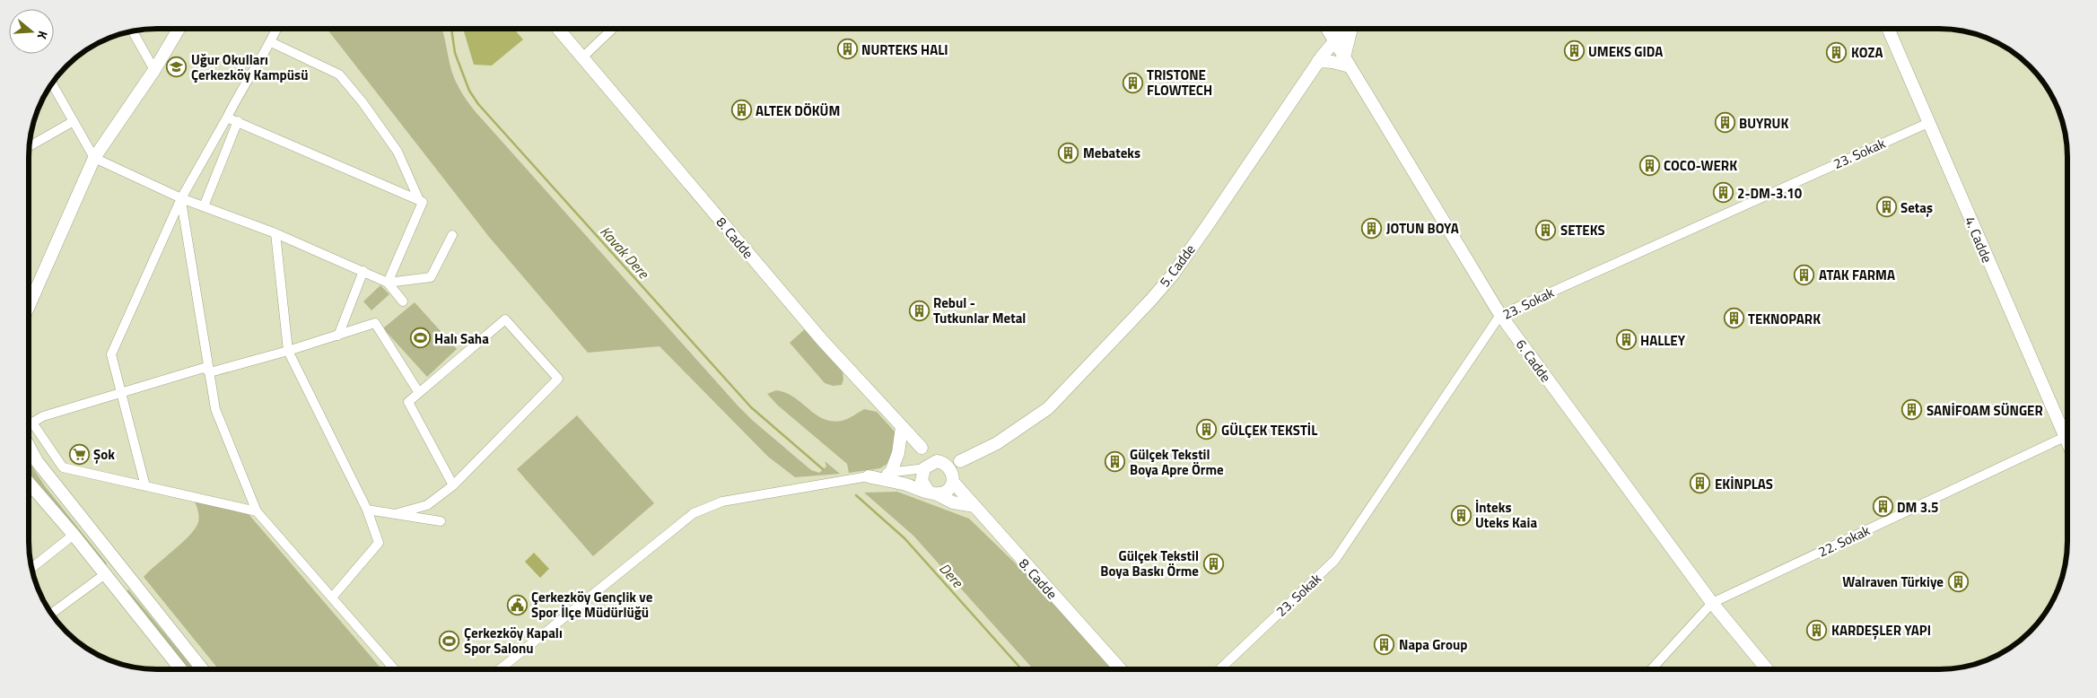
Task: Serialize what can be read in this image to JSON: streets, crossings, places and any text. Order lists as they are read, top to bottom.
{
  "streets": {
    "street": [
      "23. Sokak",
      "8. Cadde",
      "4. Cadde",
      "5. Cadde",
      "6. Cadde",
      "22. Sokak"
    ]
  },
  "crossings": [
    ["23. Sokak", "4. Cadde"],
    ["23. Sokak", "6. Cadde"],
    ["4. Cadde", "22. Sokak"],
    ["5. Cadde", "6. Cadde"],
    ["6. Cadde", "22. Sokak"]
  ],
  "water": ["Kavak Dere", "Dere"],
  "places": {
    "building": [
      "NURTEKS HALI",
      "UMEKS GIDA",
      "KOZA",
      "TRISTONE FLOWTECH",
      "ALTEK DÖKÜM",
      "BUYRUK",
      "Mebateks",
      "COCO-WERK",
      "2-DM-3.10",
      "Setaş",
      "JOTUN BOYA",
      "SETEKS",
      "ATAK FARMA",
      "Rebul - Tutkunlar Metal",
      "TEKNOPARK",
      "HALLEY",
      "SANİFOAM SÜNGER",
      "GÜLÇEK TEKSTİL",
      "Gülçek Tekstil Boya Apre Örme",
      "EKİNPLAS",
      "DM 3.5",
      "İnteks Uteks Kaia",
      "Gülçek Tekstil Boya Baskı Örme",
      "Walraven Türkiye",
      "KARDEŞLER YAPI",
      "Napa Group"
    ],
    "school or university": ["Uğur Okulları Çerkezköy Kampüsü"],
    "sports": ["Halı Saha", "Çerkezköy Kapalı Spor Salonu"],
    "supermarket": ["Şok"],
    "public building": ["Çerkezköy Gençlik ve Spor İlçe Müdürlüğü"]
  },
  "north": "right"
}
